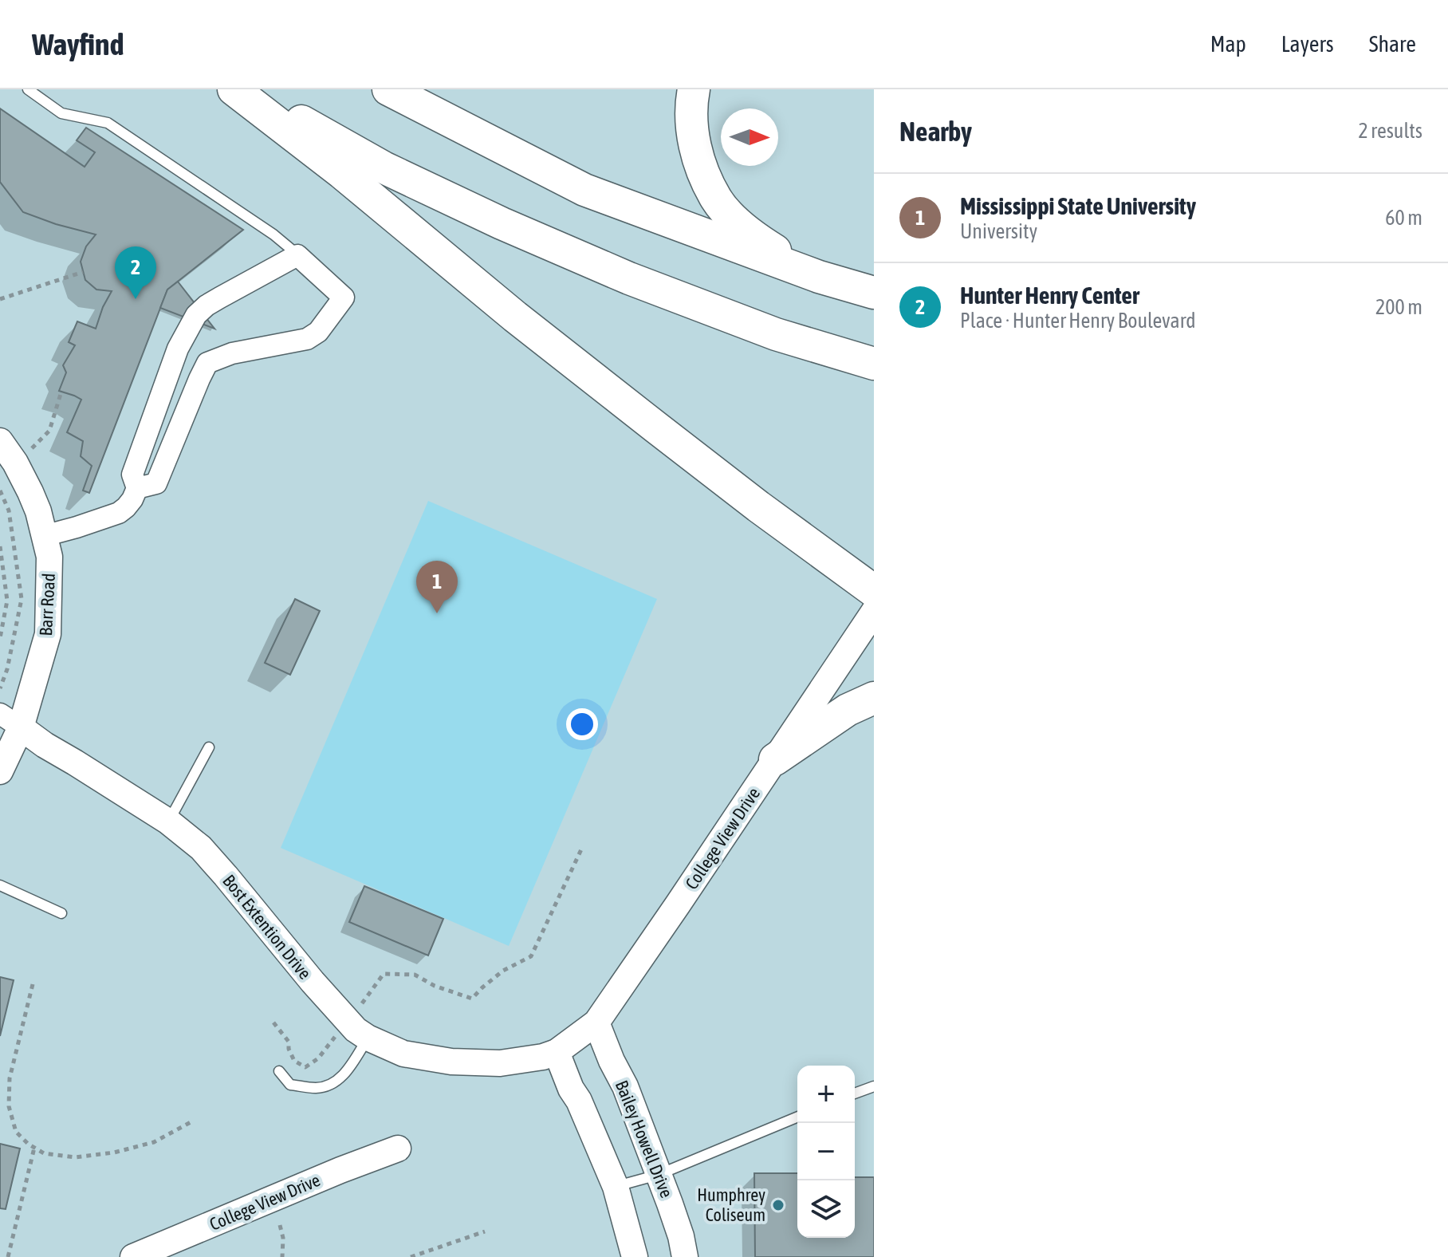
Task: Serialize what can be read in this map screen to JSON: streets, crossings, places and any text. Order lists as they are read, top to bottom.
{
  "streets": {
    "street": [
      "Barr Road",
      "College View Drive",
      "Bost Extention Drive",
      "Bailey Howell Drive"
    ]
  },
  "crossings": [
    ["Barr Road", "Bost Extention Drive"],
    ["College View Drive", "Bost Extention Drive"],
    ["College View Drive", "Bailey Howell Drive"]
  ],
  "places": ["Humphrey Coliseum"],
  "north": "right",
  "page": {
    "header": "Wayfind",
    "nav": ["Map", "Layers", "Share"],
    "heading": ["Nearby", "2 results"],
    "list": [
      {
        "mark": "1",
        "name": "Mississippi State University",
        "note": "University",
        "value": "60 m"
      },
      {
        "mark": "2",
        "name": "Hunter Henry Center",
        "note": "Place · Hunter Henry Boulevard",
        "value": "200 m"
      }
    ],
    "pins": ["2", "1"],
    "map_buttons": ["+", "−"]
  }
}
